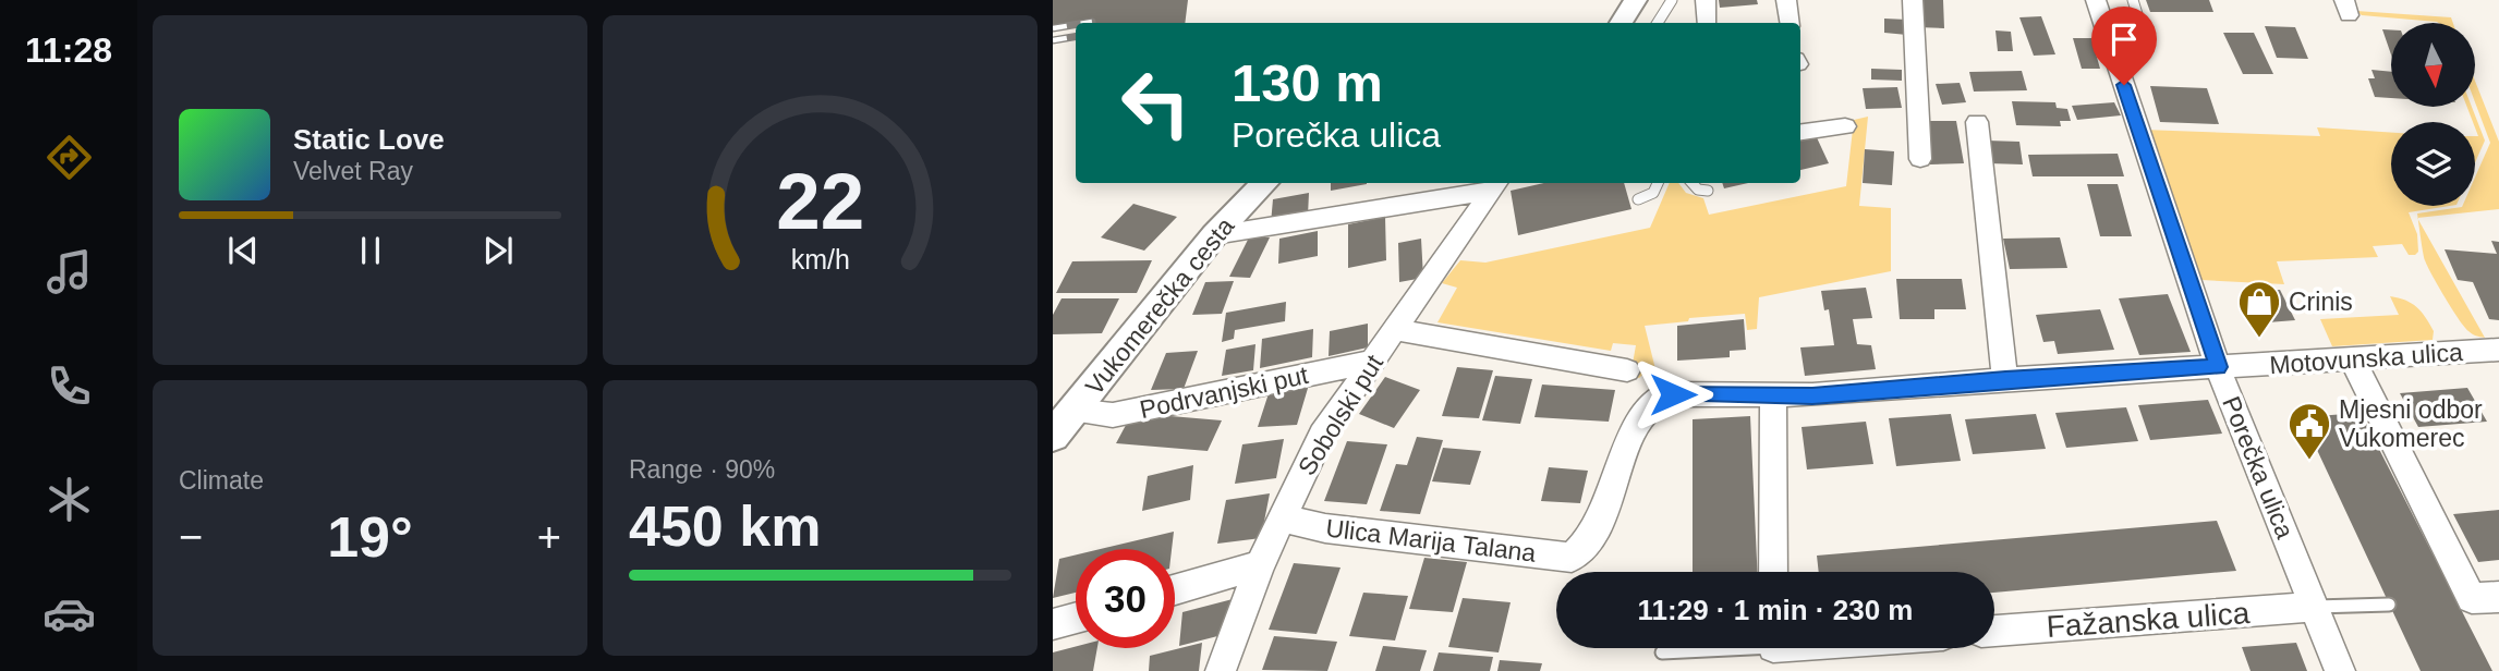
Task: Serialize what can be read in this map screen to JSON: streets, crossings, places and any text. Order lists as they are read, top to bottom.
{
  "streets": {
    "street": [
      "Vukomerečka cesta",
      "Motovunska ulica",
      "Podrvanjski put",
      "Sobolski put",
      "Porečka ulica",
      "Ulica Marija Talana",
      "Fažanska ulica"
    ]
  },
  "crossings": [
    ["Vukomerečka cesta", "Podrvanjski put"],
    ["Motovunska ulica", "Porečka ulica"],
    ["Motovunska ulica", "Ulica Marija Talana"],
    ["Podrvanjski put", "Sobolski put"],
    ["Sobolski put", "Ulica Marija Talana"],
    ["Porečka ulica", "Fažanska ulica"]
  ],
  "places": {
    "shop": ["Crinis"],
    "public building": ["Mjesni odbor Vukomerec"]
  },
  "north": "bottom",
  "page": {
    "tabs": "11:28",
    "turn": ["130 m", "Porečka ulica"],
    "song": ["Static Love", "Velvet Ray"],
    "tile": [
      "Climate",
      ["Range · 90%", "450 km"]
    ],
    "heat": ["−", "19°", "+"],
    "limit": "30",
    "trip": "11:29 · 1 min · 230 m",
    "gauge": ["22", "km/h"]
  }
}
